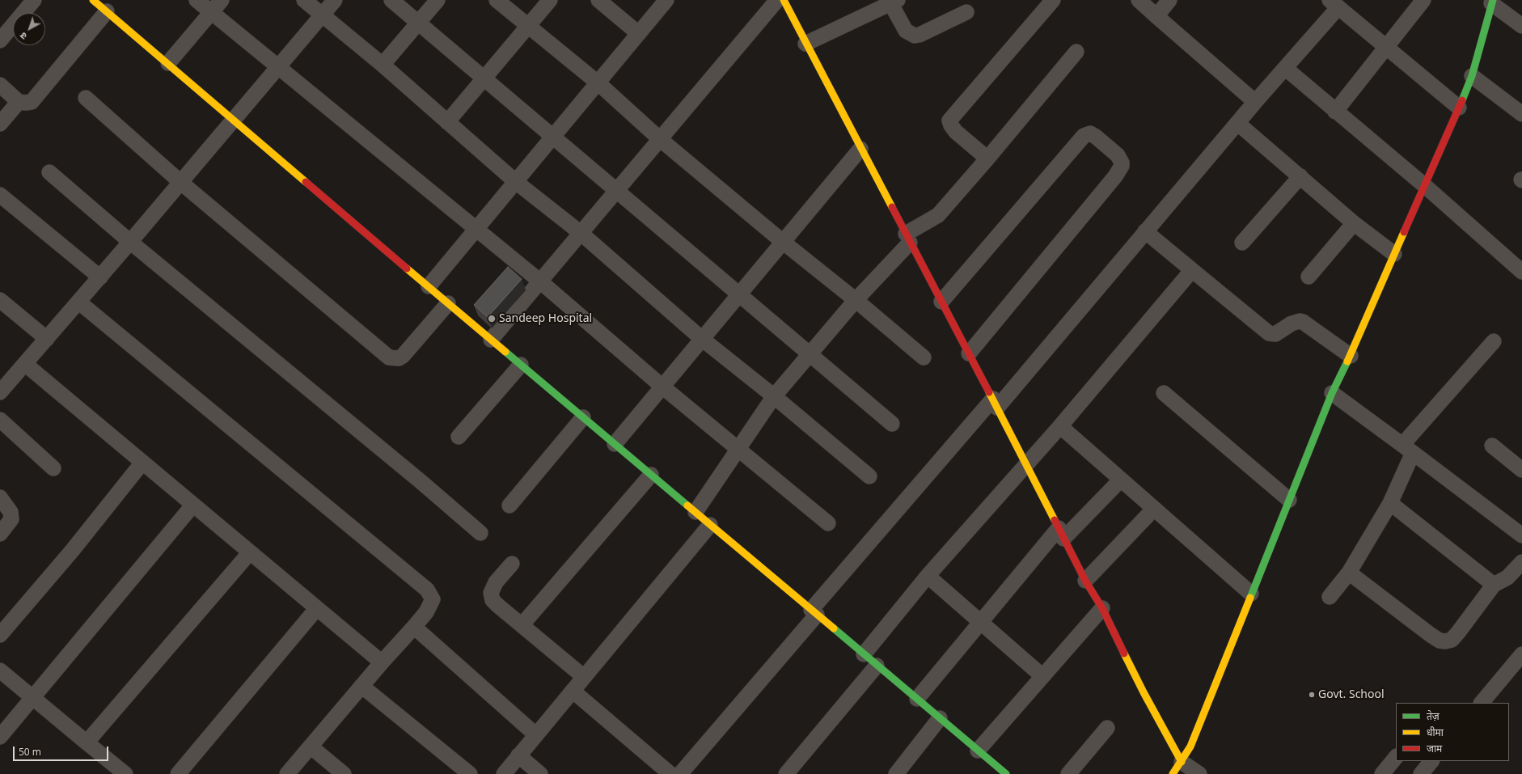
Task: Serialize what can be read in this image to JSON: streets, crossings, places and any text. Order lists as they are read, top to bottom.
{
  "places": ["Sandeep Hospital", "Govt. School"],
  "legend": ["तेज़", "धीमा", "जाम"],
  "scale_bar": "50 m",
  "north": "bottom left"
}
